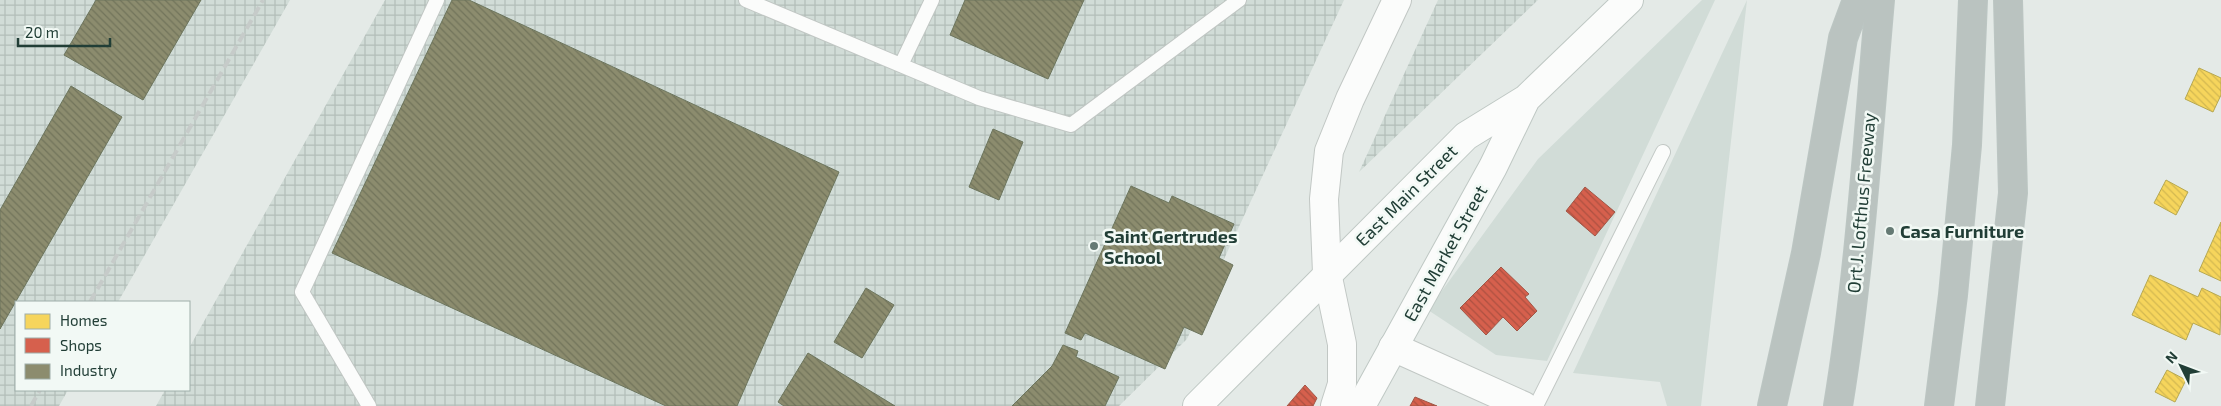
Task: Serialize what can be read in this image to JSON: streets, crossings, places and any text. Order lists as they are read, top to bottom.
{
  "streets": {
    "highway": ["Ort J. Lofthus Freeway"],
    "main road": ["East Main Street", "East Market Street"]
  },
  "crossings": [
    ["East Main Street", "East Market Street"]
  ],
  "places": ["Casa Furniture", "Saint Gertrudes School"],
  "legend": ["Homes", "Shops", "Industry"],
  "scale_bar": "20 m",
  "north": "top left"
}
